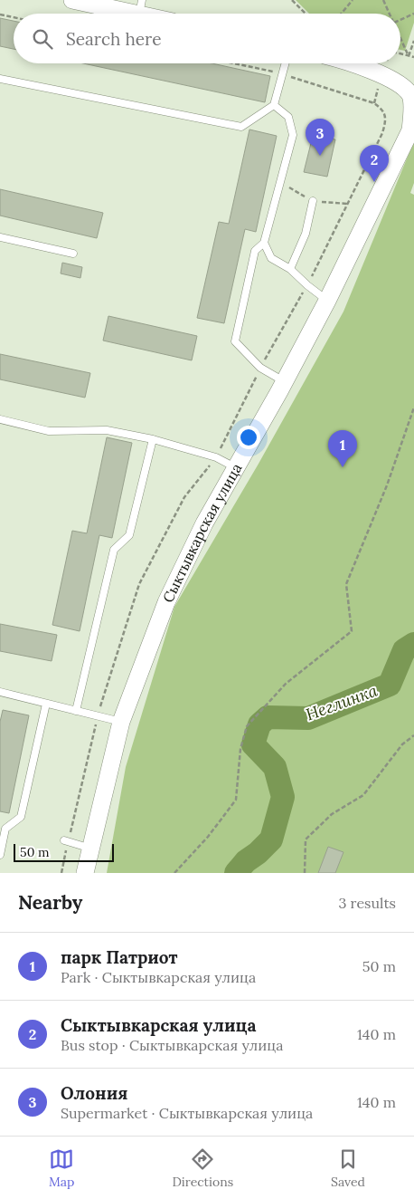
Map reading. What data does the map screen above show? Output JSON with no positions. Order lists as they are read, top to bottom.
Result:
{
  "streets": {
    "street": ["Сыктывкарская улица"]
  },
  "water": ["Неглинка"],
  "scale_bar": "50 m",
  "page": {
    "search": "Search here",
    "pins": ["3", "2", "1"],
    "scale": "50 m",
    "heading": ["Nearby", "3 results"],
    "list": [
      {
        "mark": "1",
        "name": "парк Патриот",
        "note": "Park · Сыктывкарская улица",
        "value": "50 m"
      },
      {
        "mark": "2",
        "name": "Сыктывкарская улица",
        "note": "Bus stop · Сыктывкарская улица",
        "value": "140 m"
      },
      {
        "mark": "3",
        "name": "Олония",
        "note": "Supermarket · Сыктывкарская улица",
        "value": "140 m"
      }
    ],
    "nav": ["Map", "Directions", "Saved"]
  }
}
